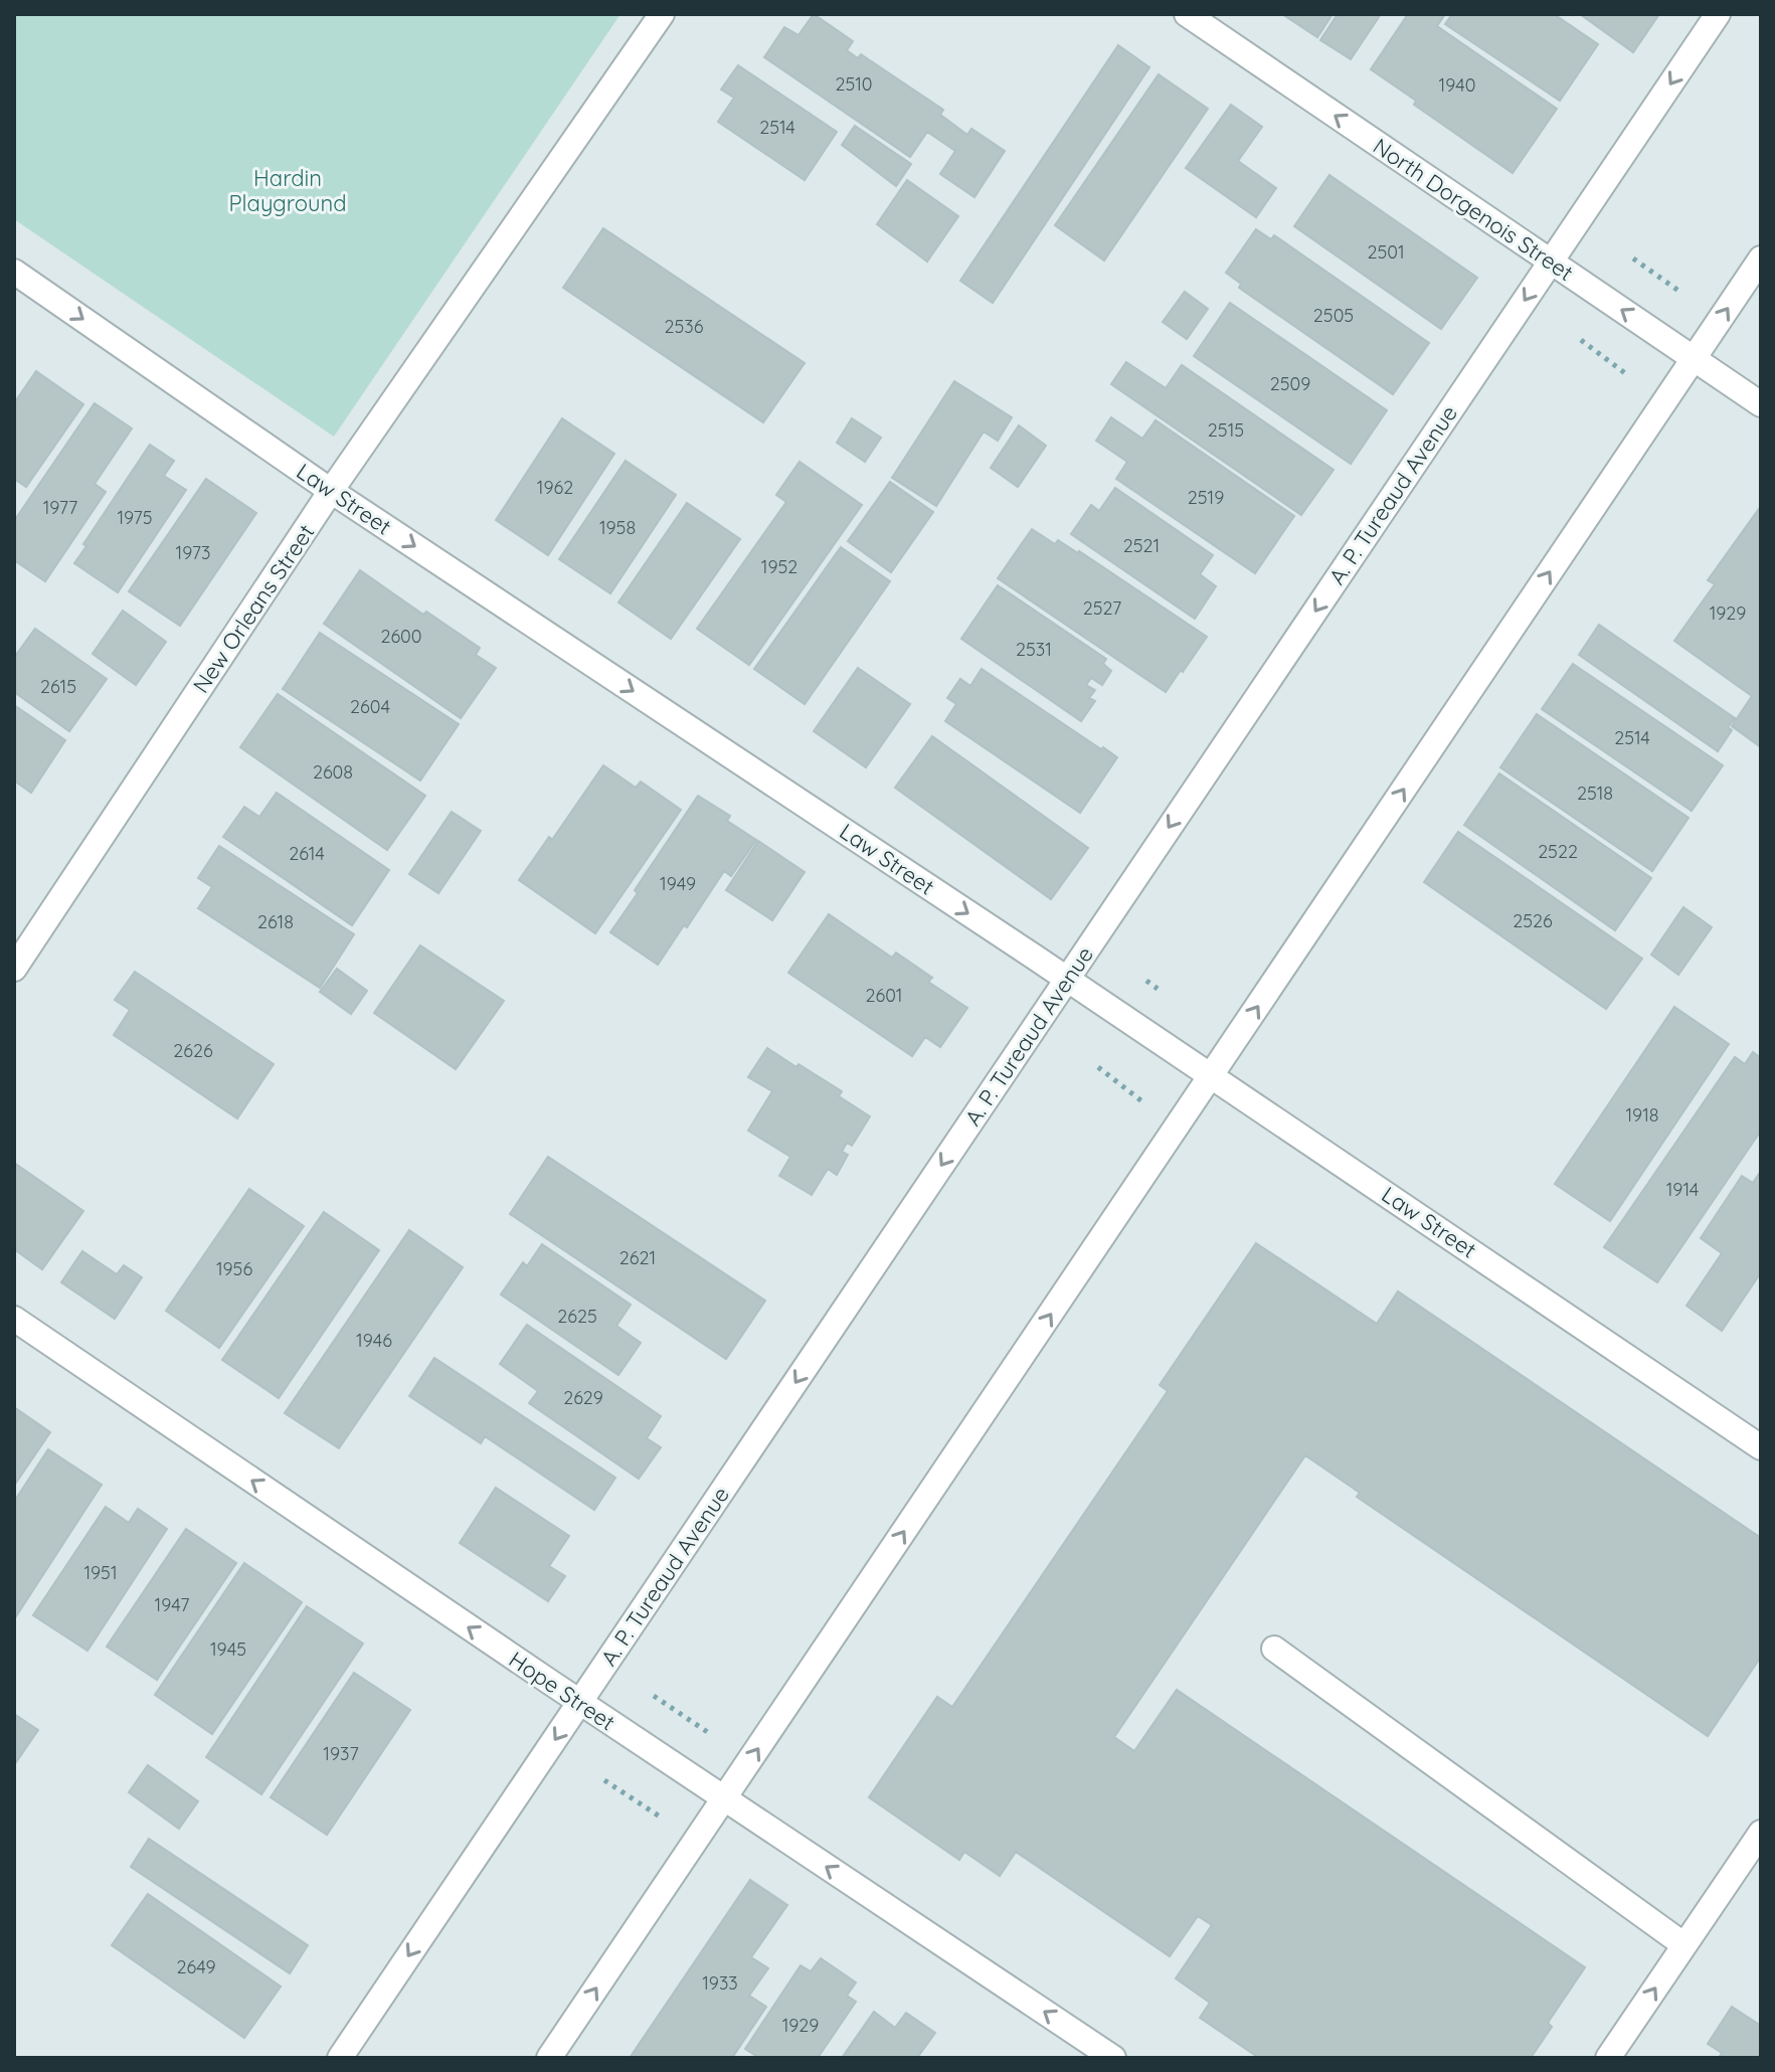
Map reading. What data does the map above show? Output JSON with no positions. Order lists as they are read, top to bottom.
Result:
{
  "streets": {
    "street": [
      "North Dorgenois Street",
      "A. P. Tureaud Avenue",
      "Law Street",
      "New Orleans Street",
      "Hope Street"
    ]
  },
  "crossings": [
    ["North Dorgenois Street", "A. P. Tureaud Avenue"],
    ["A. P. Tureaud Avenue", "Law Street"],
    ["A. P. Tureaud Avenue", "Hope Street"],
    ["Law Street", "New Orleans Street"]
  ],
  "one_way": ["North Dorgenois Street", "Law Street", "Hope Street"],
  "parks": ["Hardin Playground"],
  "house_numbers": [
    "2510",
    "1940",
    "2514",
    "2501",
    "2505",
    "2536",
    "2509",
    "2515",
    "1962",
    "2519",
    "1977",
    "1975",
    "1958",
    "2521",
    "1973",
    "1952",
    "2527",
    "1929",
    "2600",
    "2531",
    "2615",
    "2604",
    "2514",
    "2608",
    "2518",
    "2522",
    "2614",
    "1949",
    "2526",
    "2618",
    "2601",
    "2626",
    "1918",
    "1914",
    "2621",
    "1956",
    "2625",
    "1946",
    "2629",
    "1951",
    "1947",
    "1945",
    "1937",
    "2649",
    "1933",
    "1929"
  ]
}
